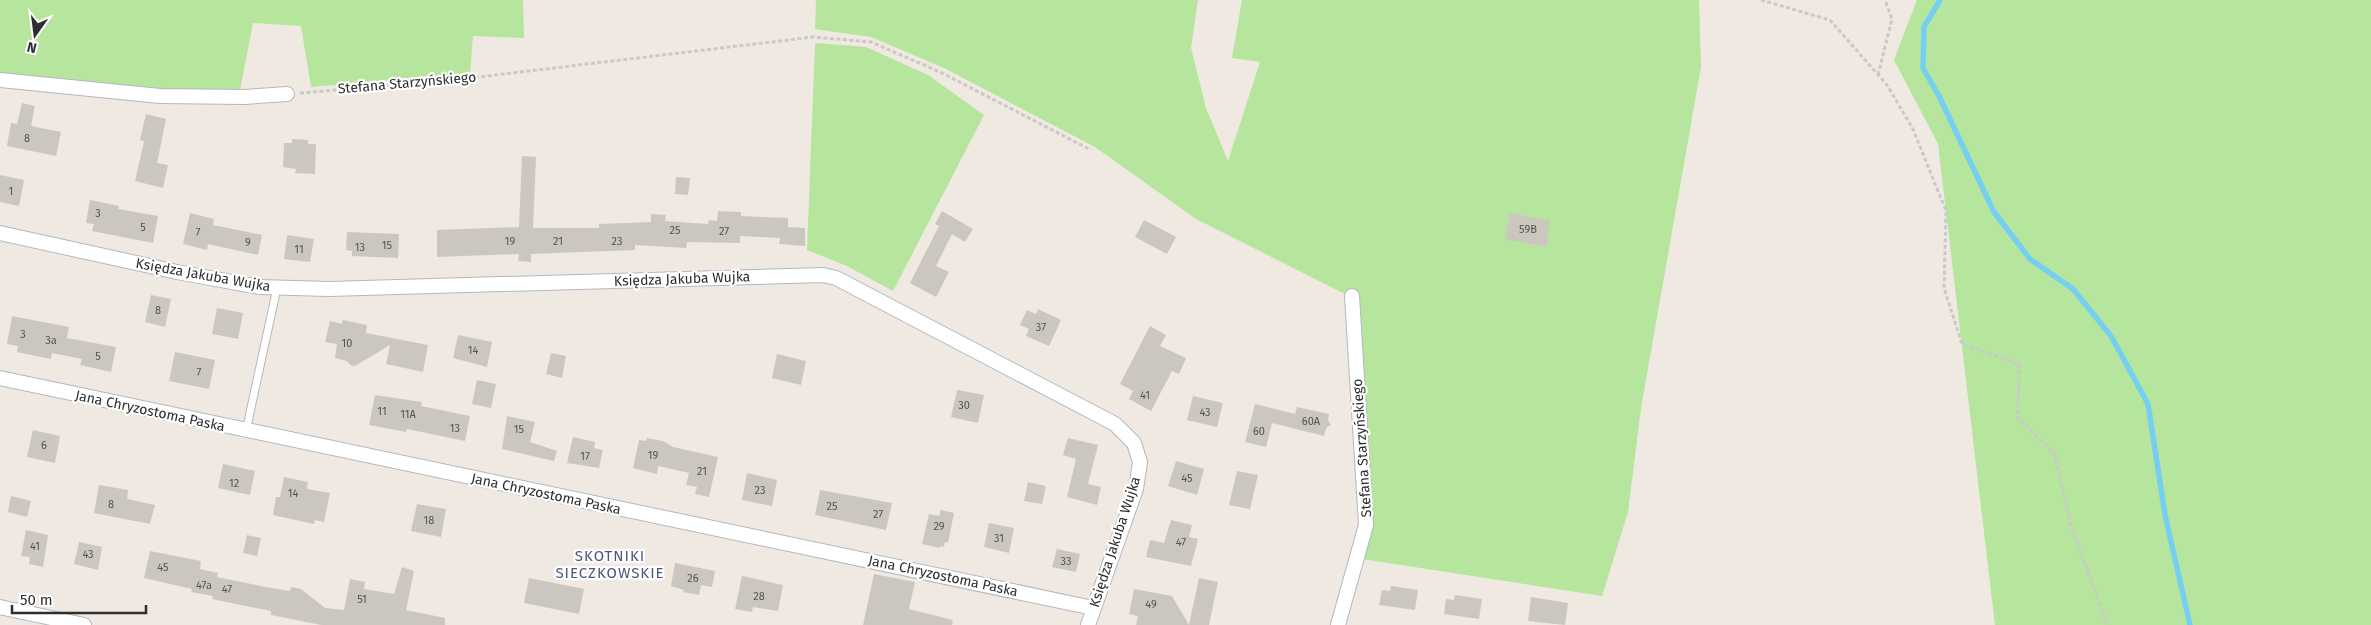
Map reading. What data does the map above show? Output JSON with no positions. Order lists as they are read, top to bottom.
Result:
{
  "streets": {
    "street": ["Stefana Starzyńskiego", "Księdza Jakuba Wujka", "Jana Chryzostoma Paska"]
  },
  "crossings": [
    ["Księdza Jakuba Wujka", "Jana Chryzostoma Paska"]
  ],
  "districts": ["SKOTNIKI SIECZKOWSKIE"],
  "house_numbers": [
    "8",
    "1",
    "3",
    "5",
    "59B",
    "25",
    "27",
    "7",
    "19",
    "21",
    "23",
    "9",
    "15",
    "13",
    "11",
    "8",
    "37",
    "3",
    "3a",
    "10",
    "14",
    "5",
    "7",
    "41",
    "30",
    "11",
    "43",
    "11A",
    "60A",
    "13",
    "15",
    "60",
    "6",
    "19",
    "17",
    "21",
    "45",
    "12",
    "23",
    "14",
    "8",
    "25",
    "27",
    "18",
    "29",
    "31",
    "47",
    "41",
    "43",
    "33",
    "45",
    "26",
    "47a",
    "47",
    "28",
    "51",
    "49"
  ],
  "scale_bar": "50 m",
  "north": "bottom"
}
